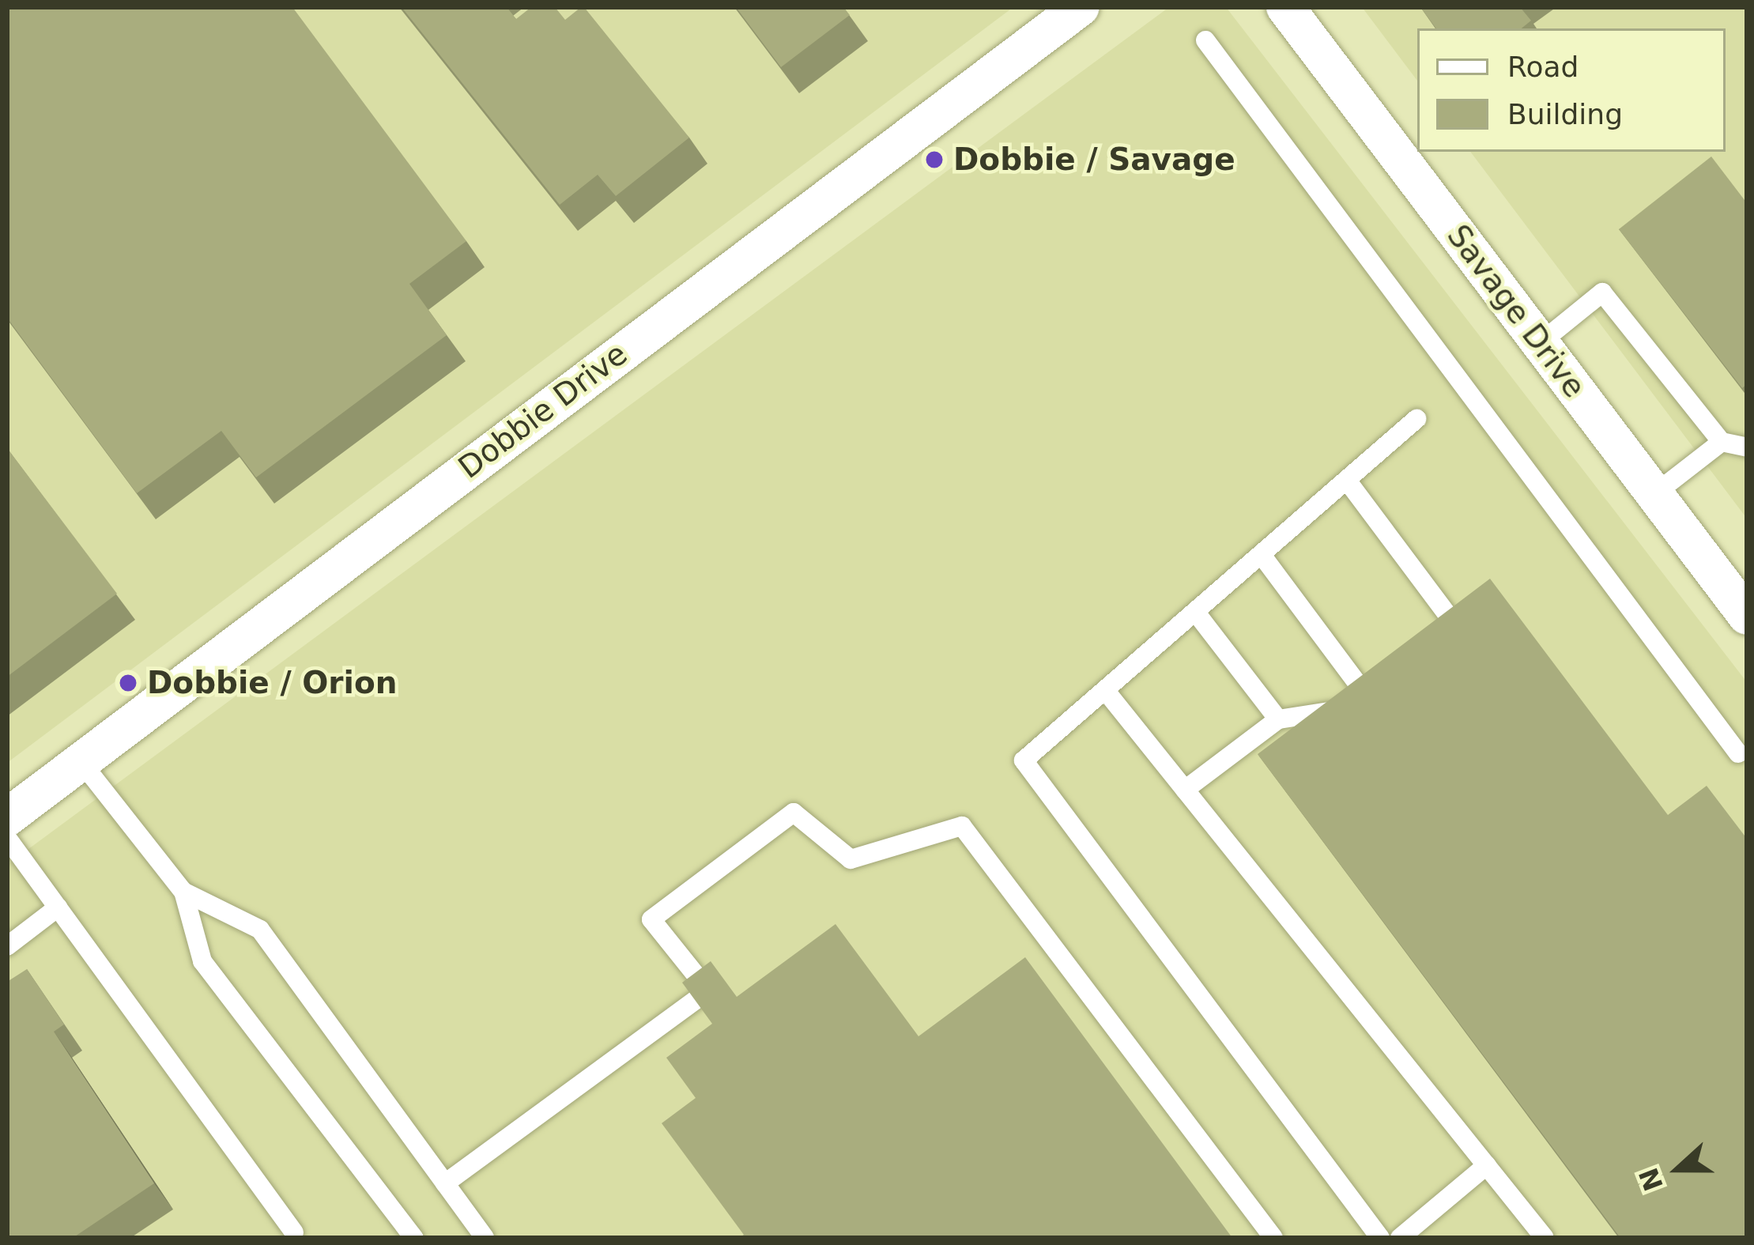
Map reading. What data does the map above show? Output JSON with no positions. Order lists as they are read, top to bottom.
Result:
{
  "streets": {
    "street": ["Savage Drive", "Dobbie Drive"]
  },
  "places": ["Dobbie / Savage", "Dobbie / Orion"],
  "legend": ["Road", "Building"],
  "north": "left"
}
